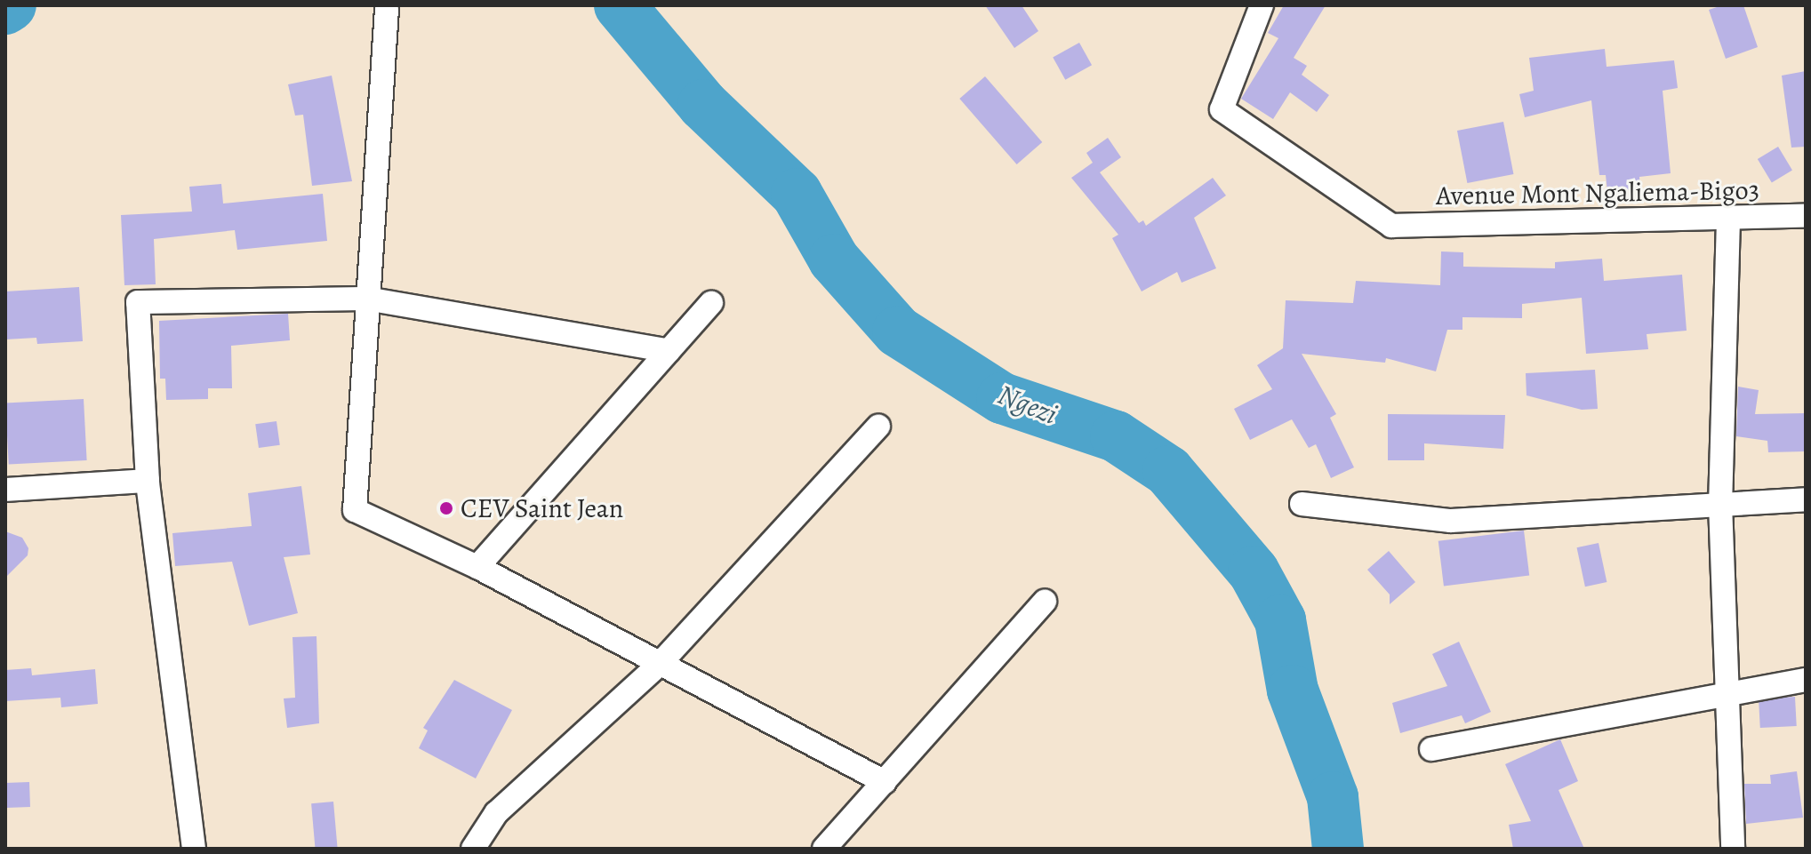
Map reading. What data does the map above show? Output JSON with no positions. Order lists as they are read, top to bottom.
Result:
{
  "streets": {
    "street": ["Avenue Mont Ngaliema-Bigo3"]
  },
  "water": ["Ngezi"],
  "places": ["CEV Saint Jean"]
}
